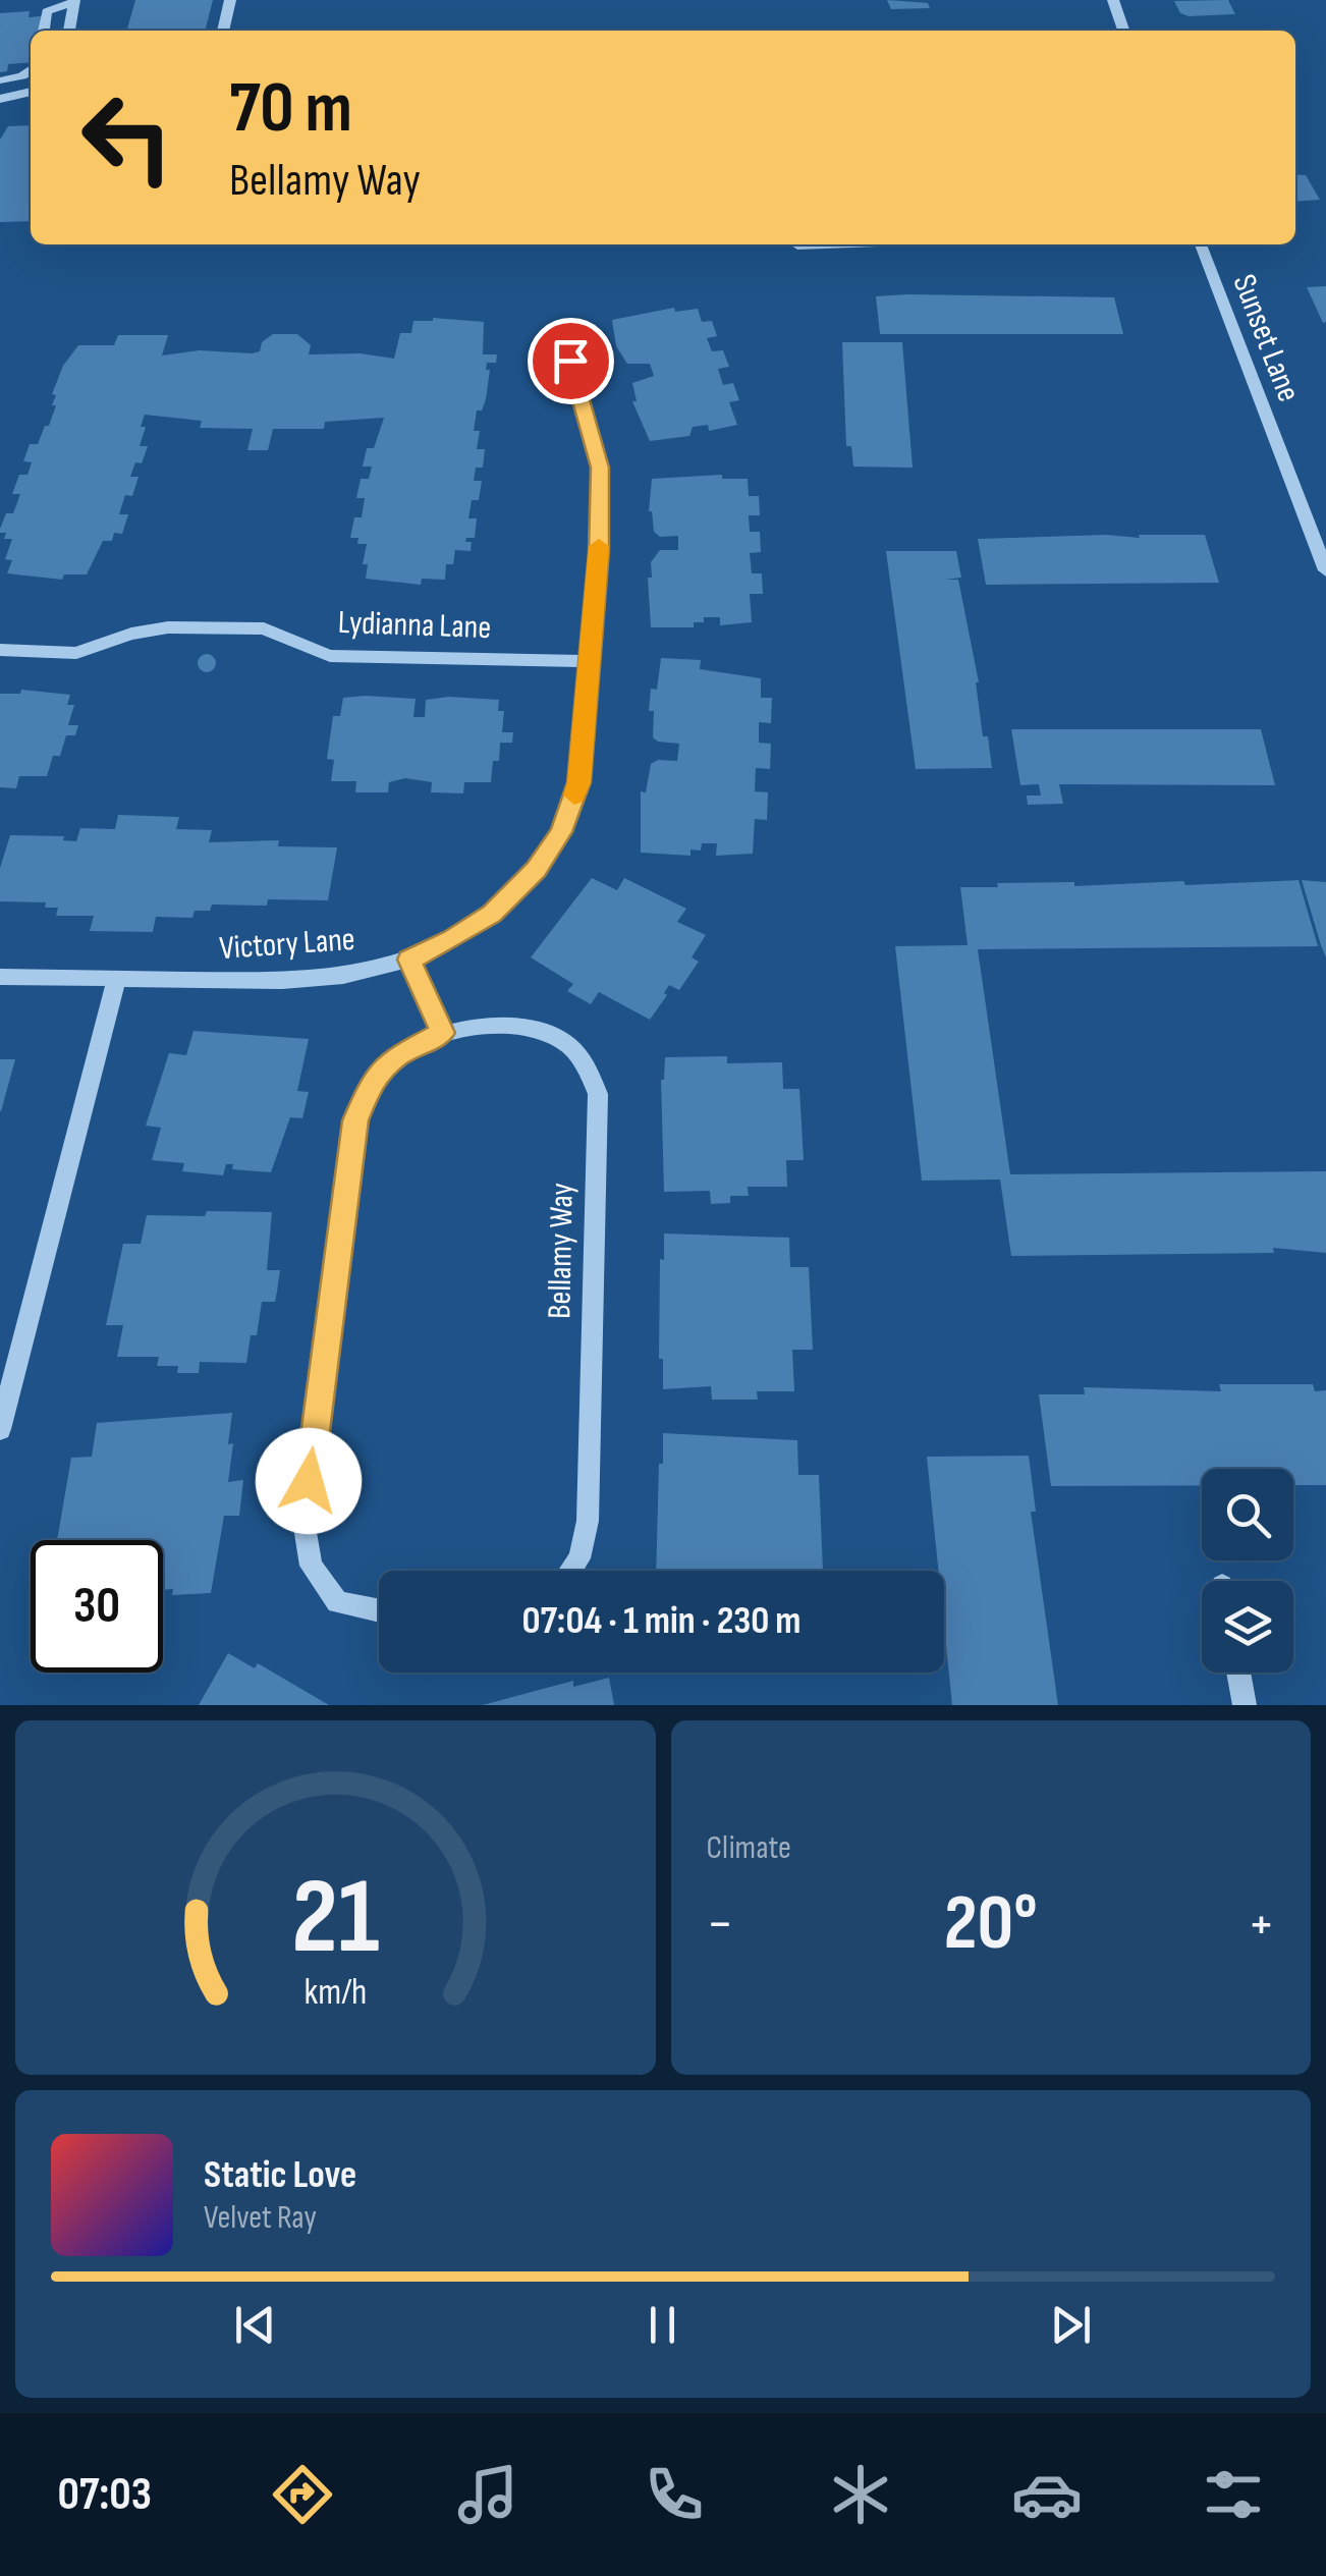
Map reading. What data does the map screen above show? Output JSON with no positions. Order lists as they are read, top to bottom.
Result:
{
  "streets": {
    "street": [
      "Sunset Lane",
      "Lydianna Lane",
      "Victory Lane",
      "Bellamy Way"
    ]
  },
  "crossings": [
    ["Lydianna Lane", "Victory Lane"]
  ],
  "page": {
    "turn": ["70 m", "Bellamy Way"],
    "limit": "30",
    "trip": "07:04 · 1 min · 230 m",
    "tile": "Climate",
    "heat": ["−", "20°", "+"],
    "song": ["Static Love", "Velvet Ray"],
    "tabs": "07:03",
    "gauge": ["21", "km/h"]
  }
}
